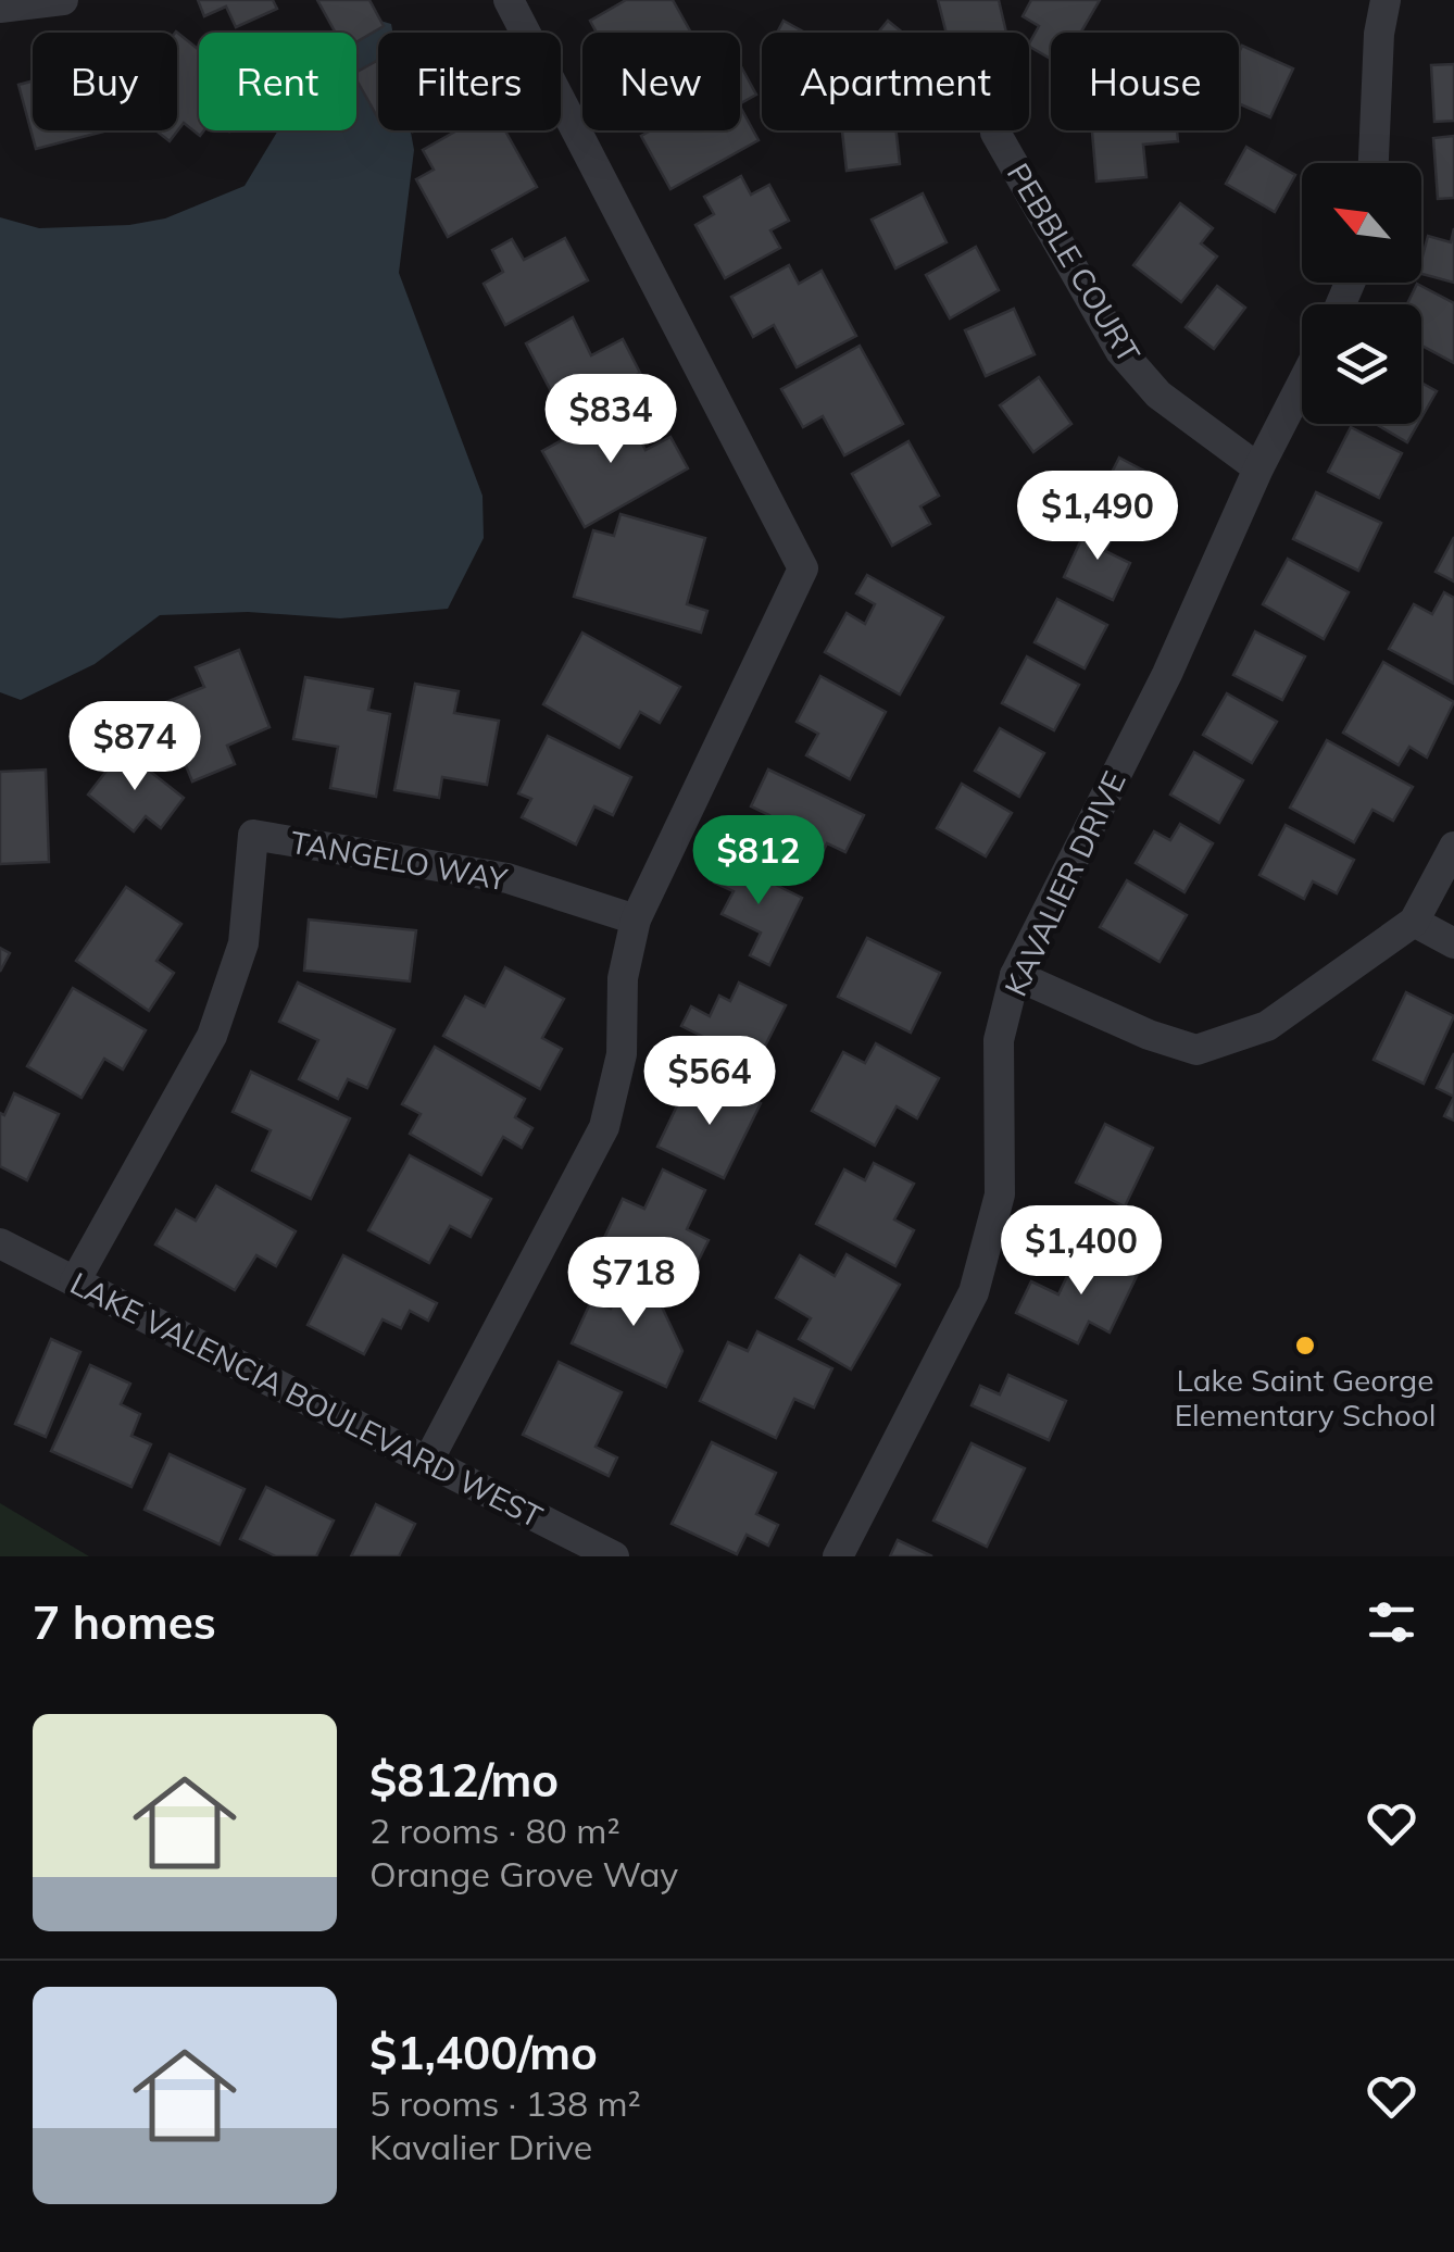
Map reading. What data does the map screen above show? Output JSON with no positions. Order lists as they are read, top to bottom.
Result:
{
  "streets": {
    "street": [
      "PEBBLE COURT",
      "TANGELO WAY",
      "KAVALIER DRIVE",
      "LAKE VALENCIA BOULEVARD WEST"
    ]
  },
  "crossings": [
    ["PEBBLE COURT", "KAVALIER DRIVE"],
    ["TANGELO WAY", "LAKE VALENCIA BOULEVARD WEST"]
  ],
  "places": ["Lake Saint George Elementary School"],
  "north": "top left",
  "page": {
    "chip": [
      "Buy",
      "Rent",
      "Filters",
      "New",
      "Apartment",
      "House"
    ],
    "price": [
      "$834",
      "$1,490",
      "$874",
      "$812",
      "$564",
      "$1,400",
      "$718"
    ],
    "heading": "7 homes",
    "list": [
      {
        "name": "$812/mo",
        "note": "2 rooms · 80 m² · Orange Grove Way"
      },
      {
        "name": "$1,400/mo",
        "note": "5 rooms · 138 m² · Kavalier Drive"
      }
    ]
  }
}
